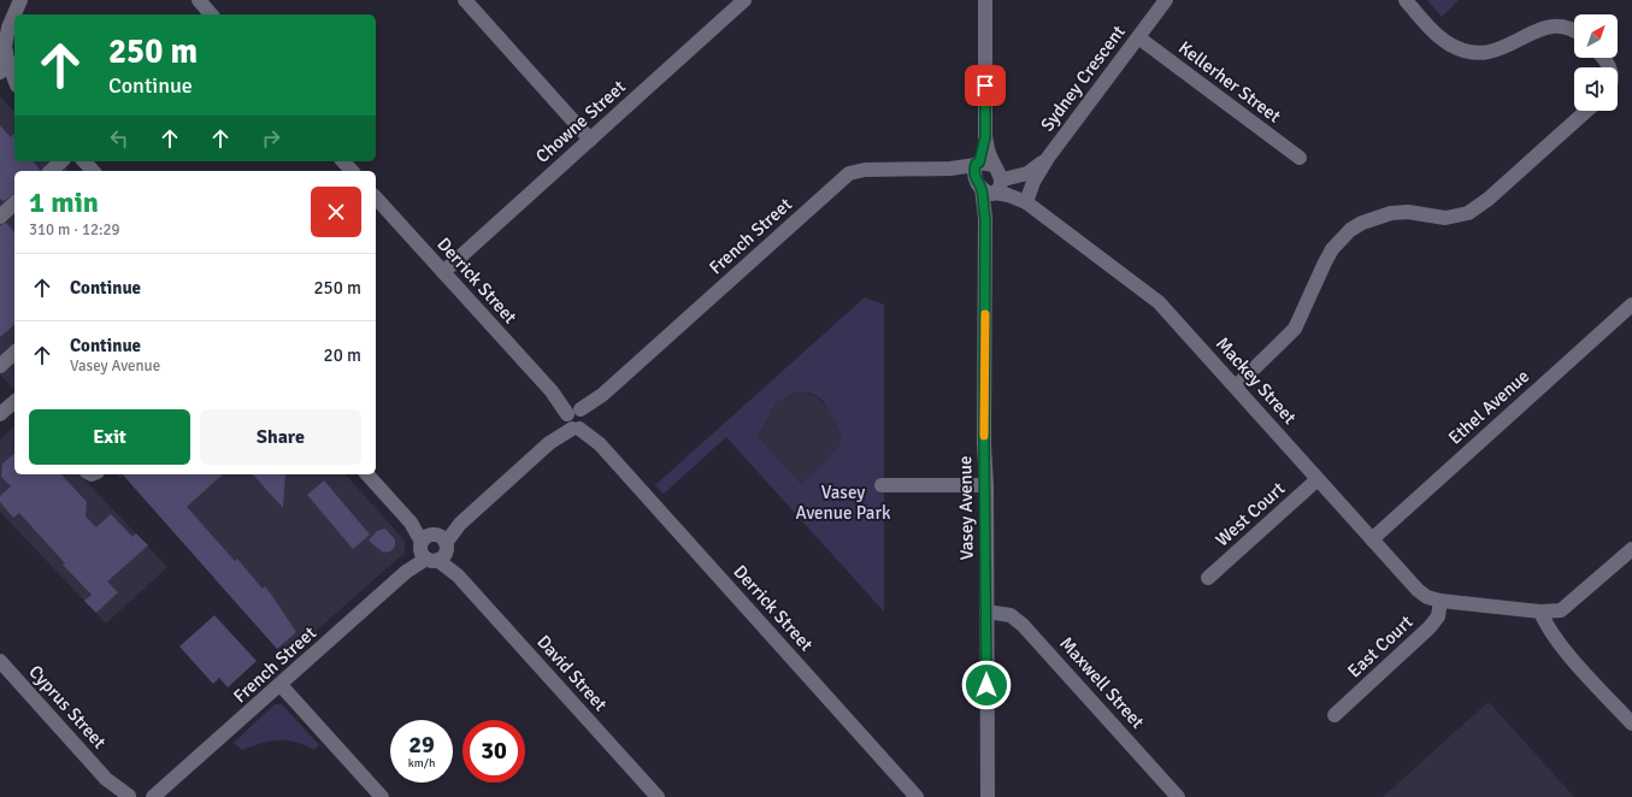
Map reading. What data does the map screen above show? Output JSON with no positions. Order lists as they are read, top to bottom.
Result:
{
  "streets": {
    "street": [
      "Sydney Crescent",
      "Kellerher Street",
      "Chowne Street",
      "French Street",
      "Derrick Street",
      "Mackey Street",
      "Ethel Avenue",
      "Vasey Avenue",
      "West Court",
      "East Court",
      "David Street",
      "Maxwell Street",
      "Cyprus Street"
    ]
  },
  "crossings": [
    ["Sydney Crescent", "Kellerher Street"],
    ["Sydney Crescent", "Mackey Street"],
    ["Chowne Street", "Derrick Street"],
    ["French Street", "Derrick Street"],
    ["French Street", "Mackey Street"],
    ["French Street", "Vasey Avenue"],
    ["French Street", "David Street"],
    ["French Street", "Cyprus Street"],
    ["Mackey Street", "Ethel Avenue"],
    ["Mackey Street", "Vasey Avenue"],
    ["Mackey Street", "West Court"],
    ["Mackey Street", "East Court"],
    ["Vasey Avenue", "Maxwell Street"]
  ],
  "parks": ["Vasey Avenue Park"],
  "north": "top right",
  "page": {
    "turn": ["250 m", "Continue"],
    "heading": ["1 min", "310 m · 12:29"],
    "list": [
      {
        "name": "Continue",
        "value": "250 m"
      },
      {
        "name": "Continue",
        "note": "Vasey Avenue",
        "value": "20 m"
      }
    ],
    "buttons": ["Exit", "Share"],
    "speed": "29 km/h",
    "limit": "30"
  }
}
